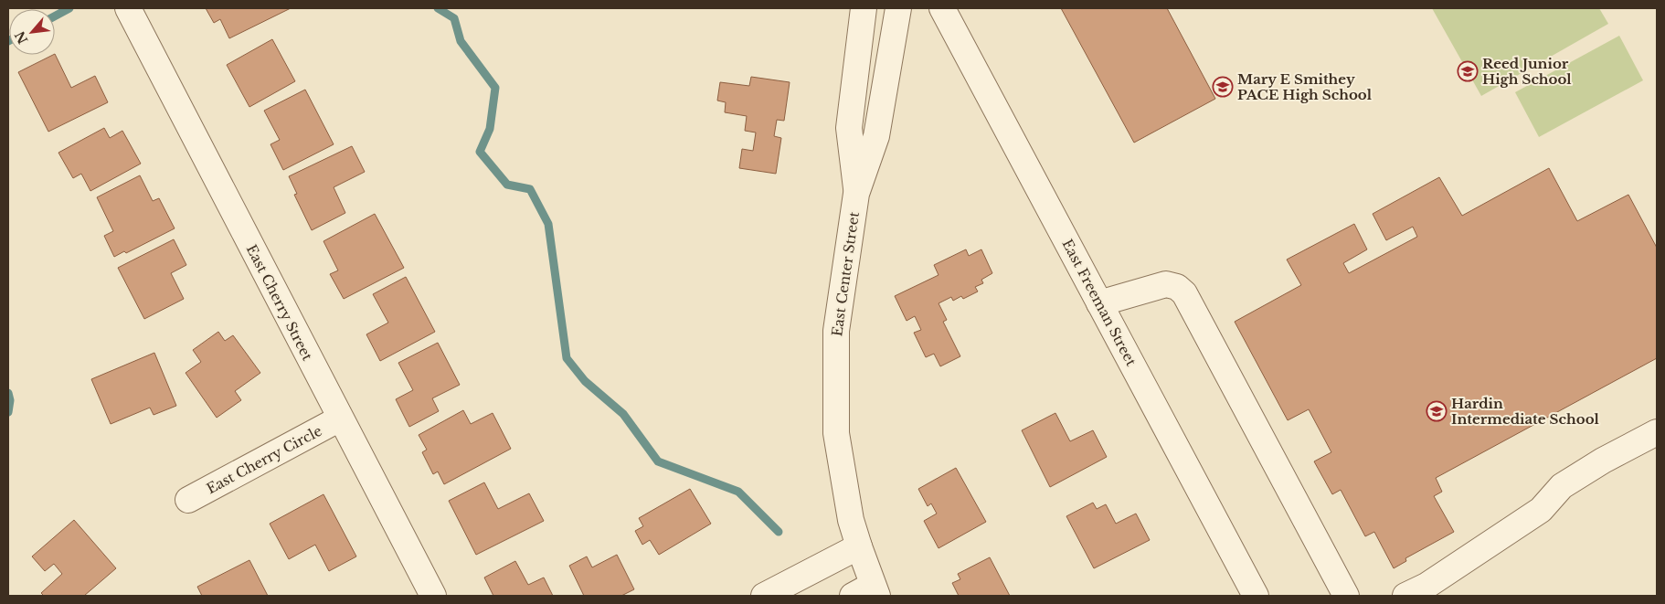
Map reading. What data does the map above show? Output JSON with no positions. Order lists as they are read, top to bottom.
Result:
{
  "streets": {
    "street": [
      "East Center Street",
      "East Cherry Street",
      "East Freeman Street",
      "East Cherry Circle"
    ]
  },
  "crossings": [
    ["East Cherry Street", "East Cherry Circle"]
  ],
  "places": {
    "school or university": ["Reed Junior High School", "Mary E Smithey PACE High School", "Hardin Intermediate School"]
  },
  "north": "bottom left"
}
